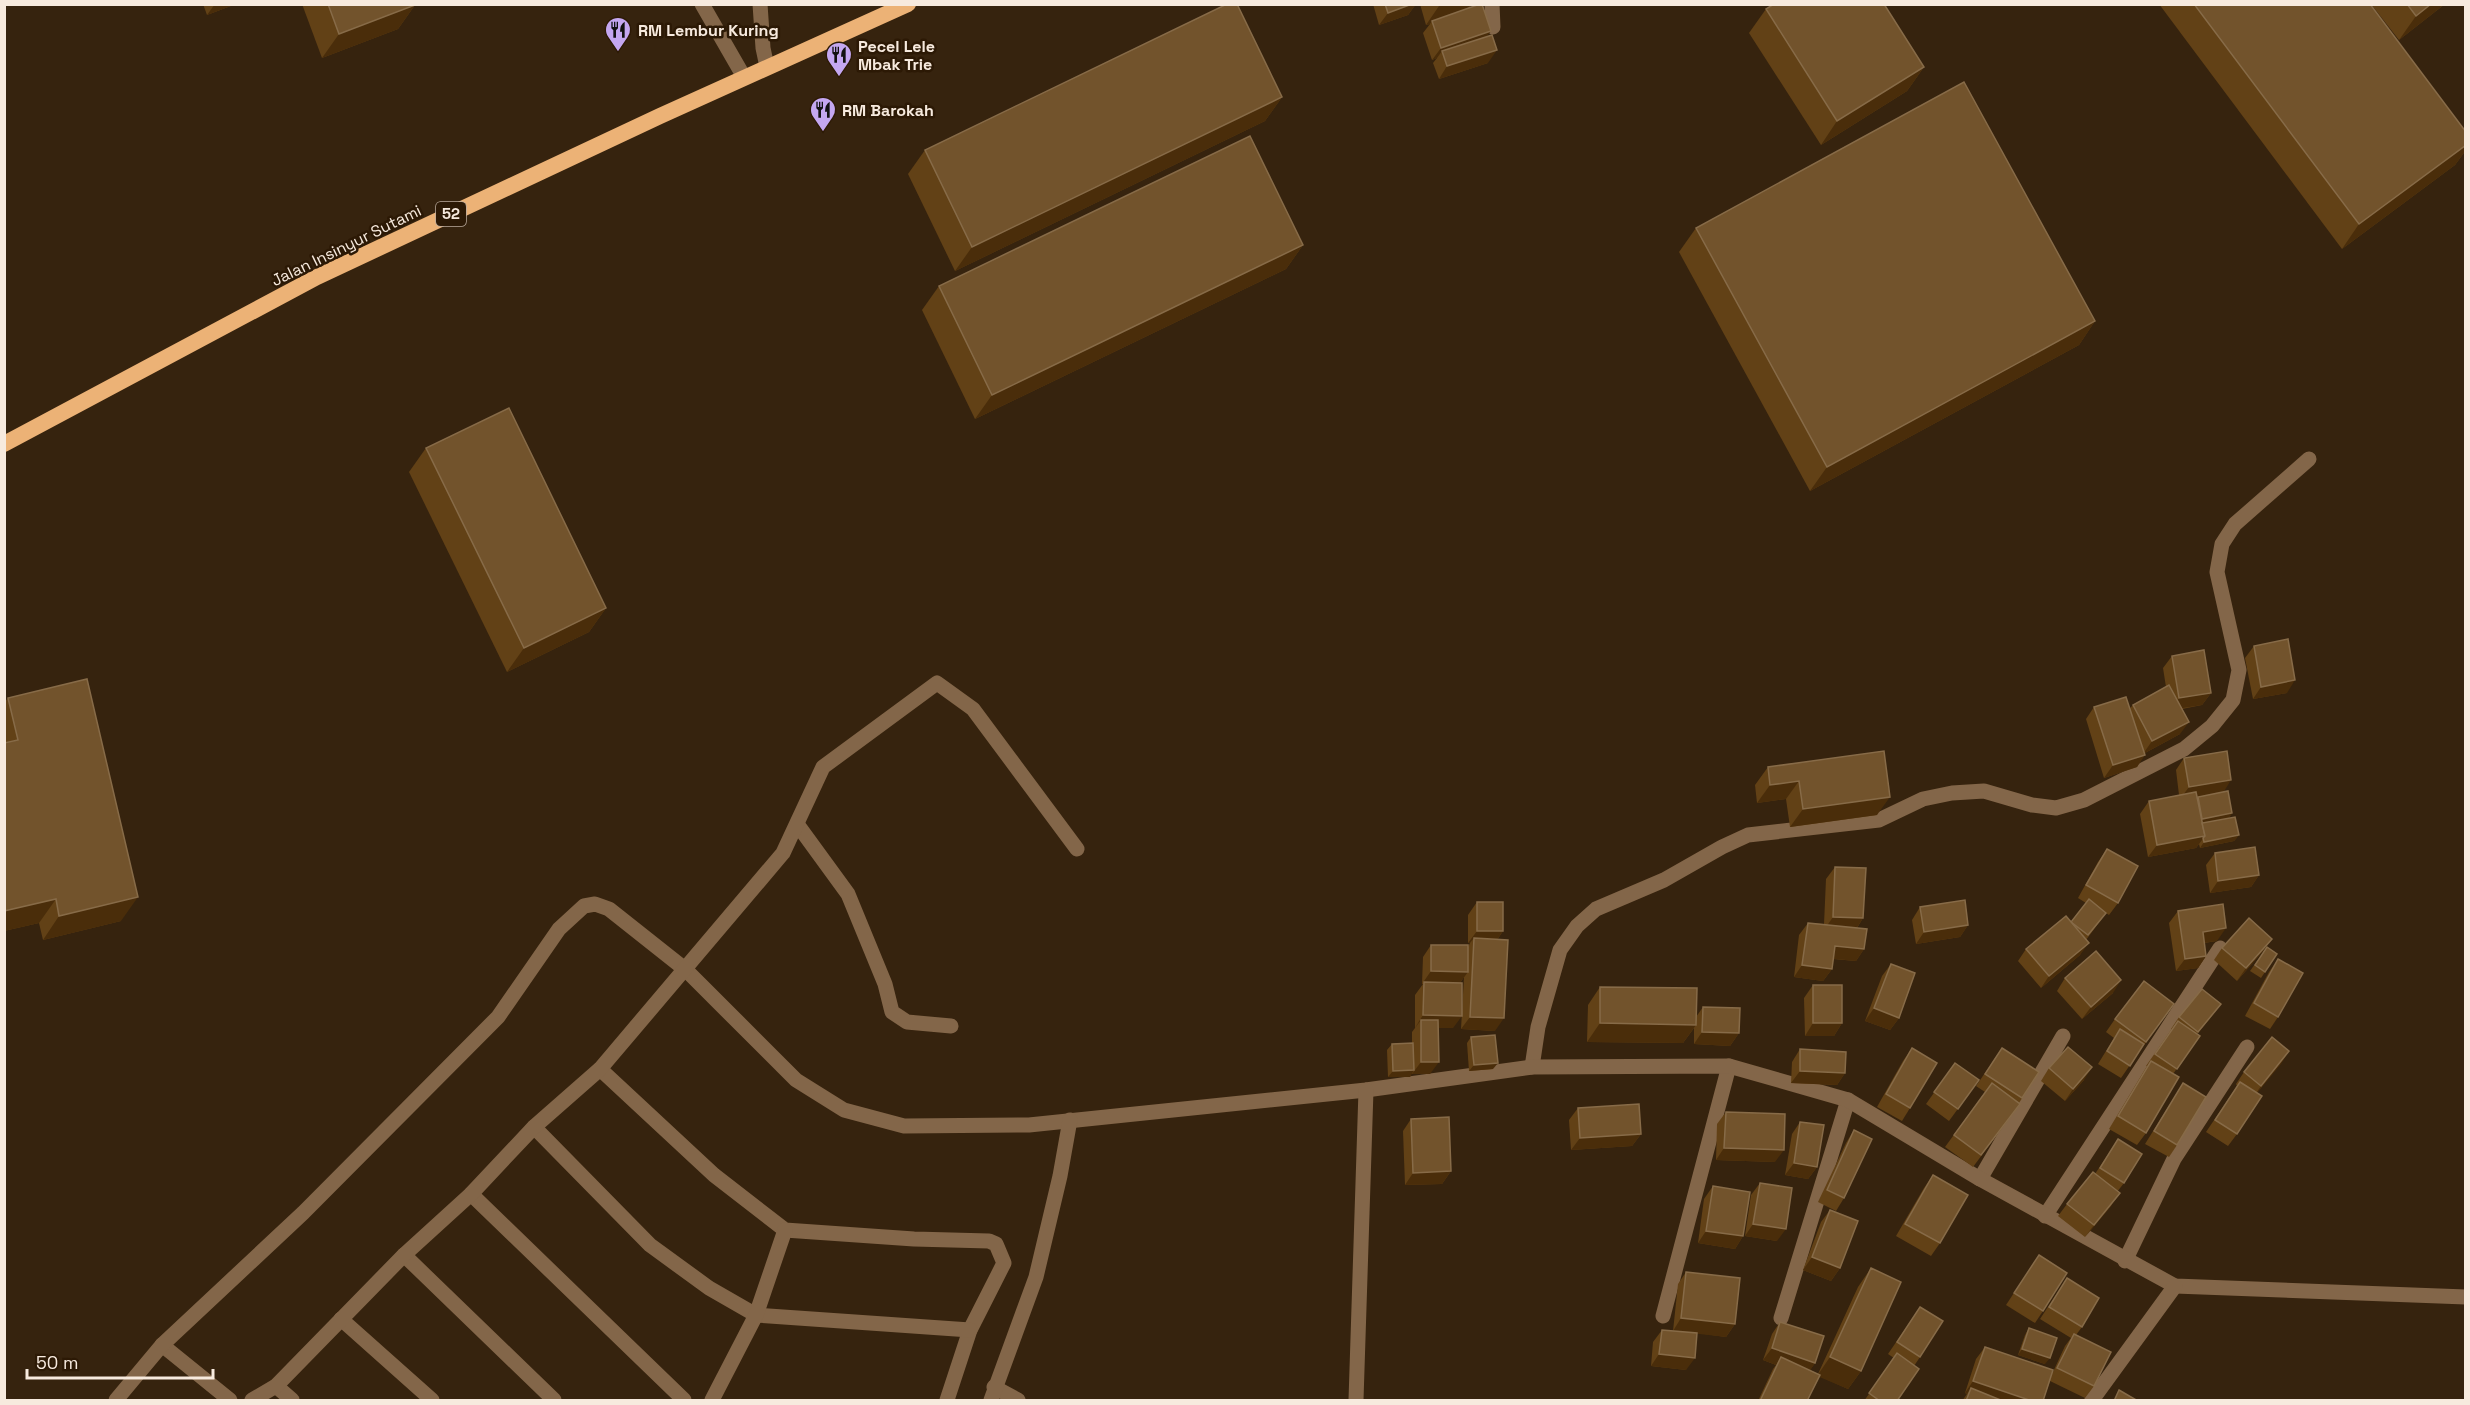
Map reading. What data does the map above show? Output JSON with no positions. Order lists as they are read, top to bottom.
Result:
{
  "streets": {
    "highway": ["52", "Jalan Insinyur Sutami"]
  },
  "places": {
    "restaurant": ["RM Lembur Kuring", "Pecel Lele Mbak Trie", "RM Barokah"]
  },
  "scale_bar": "50 m"
}
